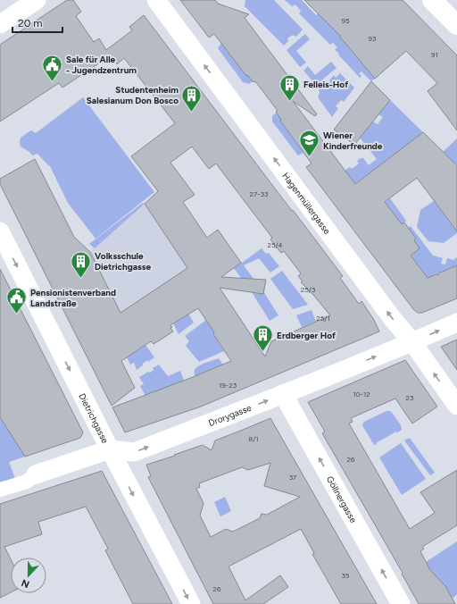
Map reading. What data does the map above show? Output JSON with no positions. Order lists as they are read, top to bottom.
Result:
{
  "streets": {
    "street": [
      "Hagenmüllergasse",
      "Drorygasse",
      "Dietrichgasse",
      "Göllnergasse"
    ]
  },
  "crossings": [
    ["Hagenmüllergasse", "Drorygasse"],
    ["Drorygasse", "Dietrichgasse"],
    ["Drorygasse", "Göllnergasse"]
  ],
  "one_way": [
    "Hagenmüllergasse",
    "Drorygasse",
    "Dietrichgasse",
    "Göllnergasse"
  ],
  "places": {
    "public building": ["Sale für Alle - Jugendzentrum", "Pensionistenverband Landstraße"],
    "building": [
      "Felleis-Hof",
      "Studentenheim Salesianum Don Bosco",
      "Volksschule Dietrichgasse",
      "Erdberger Hof"
    ],
    "school or university": ["Wiener Kinderfreunde"]
  },
  "house_numbers": [
    "95",
    "93",
    "91",
    "27-33",
    "25/4",
    "25/3",
    "25/1",
    "19-23",
    "10-12",
    "23",
    "8/1",
    "26",
    "37",
    "35",
    "26"
  ],
  "scale_bar": "20 m",
  "north": "bottom"
}
